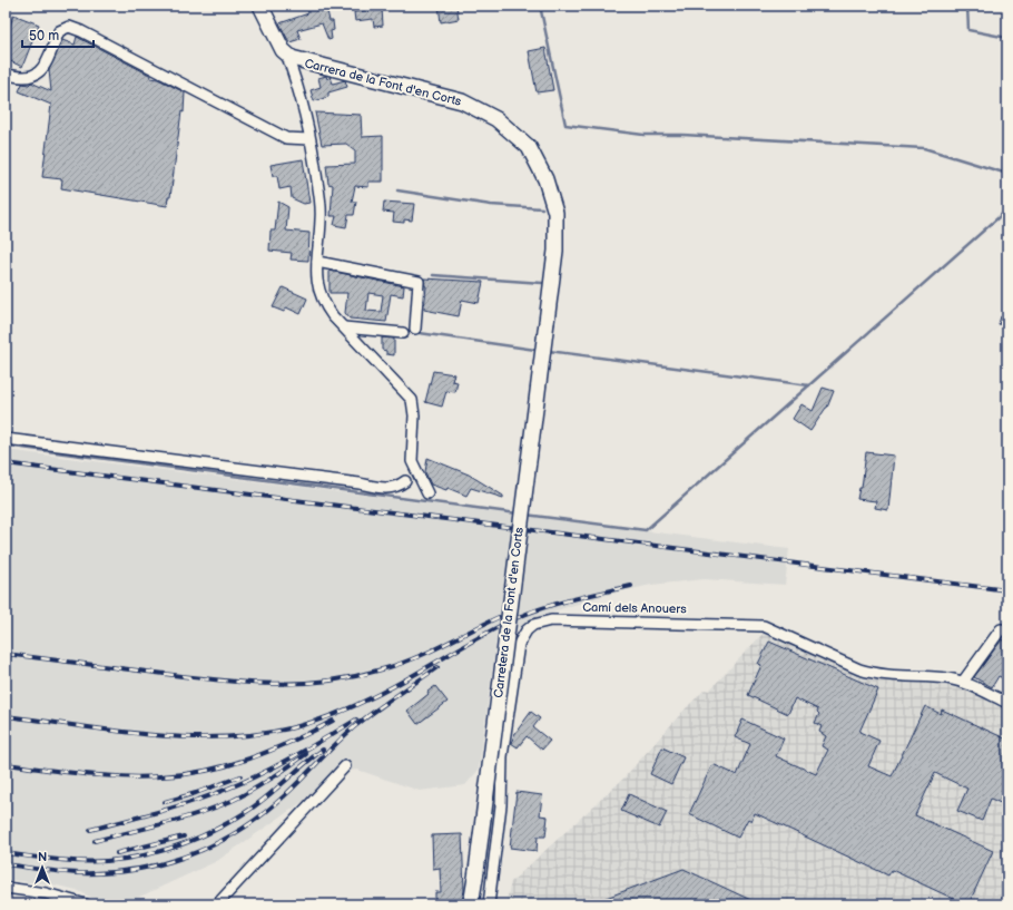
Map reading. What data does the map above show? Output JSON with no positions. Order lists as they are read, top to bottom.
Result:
{
  "streets": {
    "street": ["Carrera de la Font d'en Corts", "Camí dels Anouers", "Carretera de la Font d'en Corts"]
  },
  "crossings": [
    ["Carrera de la Font d'en Corts", "Carretera de la Font d'en Corts"]
  ],
  "scale_bar": "50 m",
  "north": "top"
}
